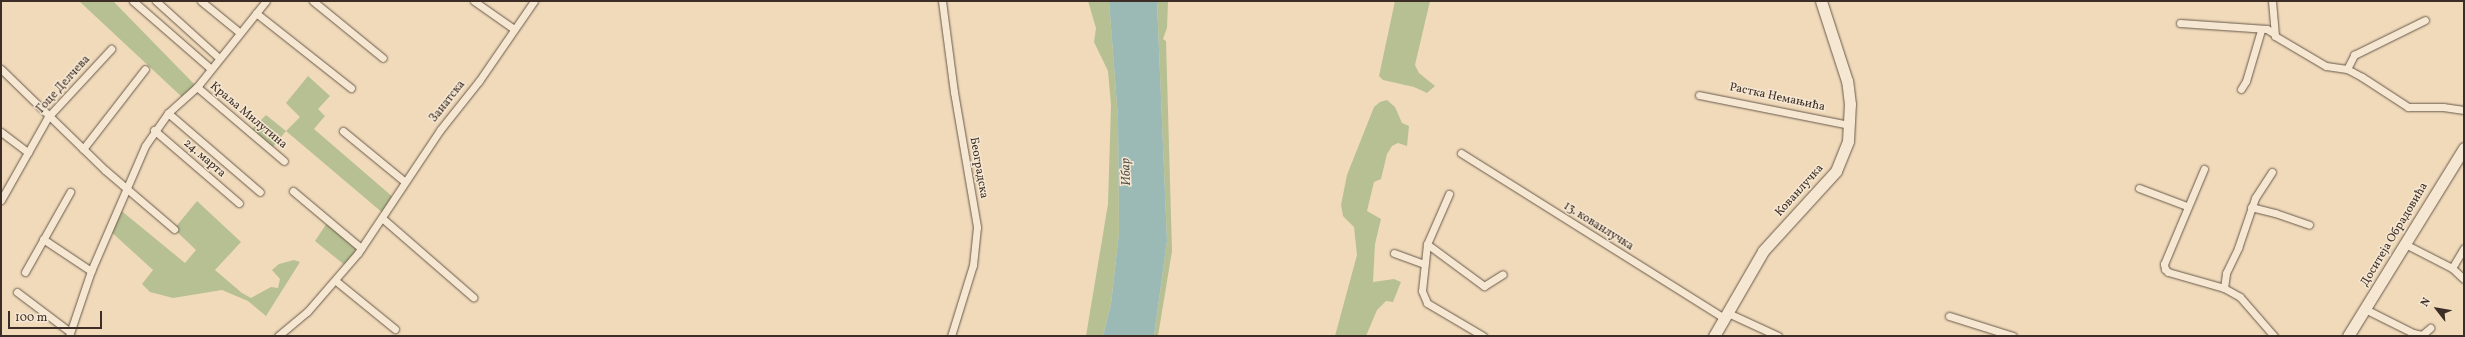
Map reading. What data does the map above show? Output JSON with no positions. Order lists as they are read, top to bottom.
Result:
{
  "streets": {
    "street": [
      "Гоце Делчева",
      "Растка Немањића",
      "Занатска",
      "Краља Милутина",
      "24. марта",
      "Београдска",
      "Кованлучка",
      "13. кованлучка",
      "Доситеја Обрадовића"
    ]
  },
  "crossings": [
    ["Растка Немањића", "Кованлучка"],
    ["Кованлучка", "13. кованлучка"]
  ],
  "water": ["Ибар"],
  "scale_bar": "100 m",
  "north": "top left"
}
